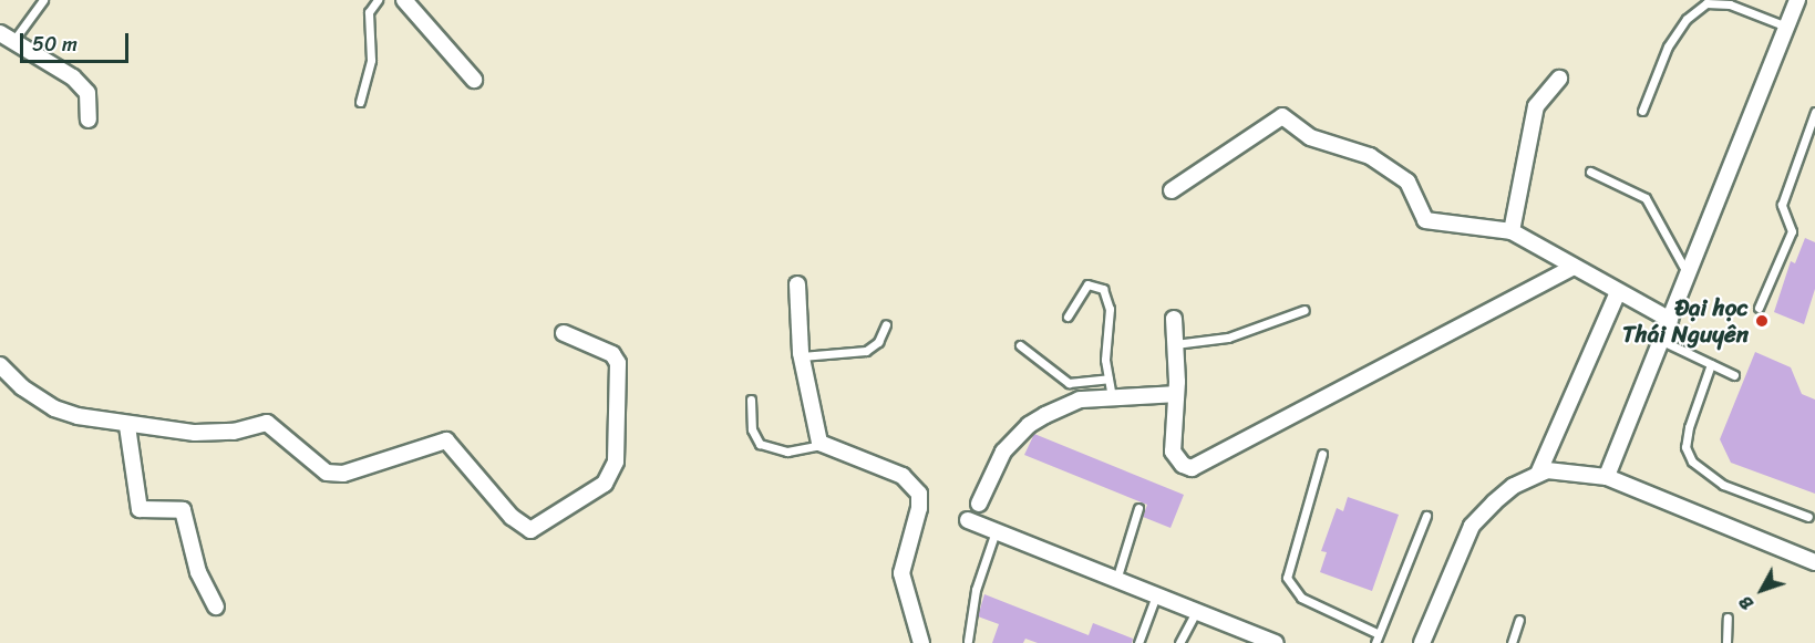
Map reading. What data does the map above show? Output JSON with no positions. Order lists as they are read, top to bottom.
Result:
{
  "places": ["Đại học Thái Nguyên"],
  "scale_bar": "50 m",
  "north": "bottom left"
}
